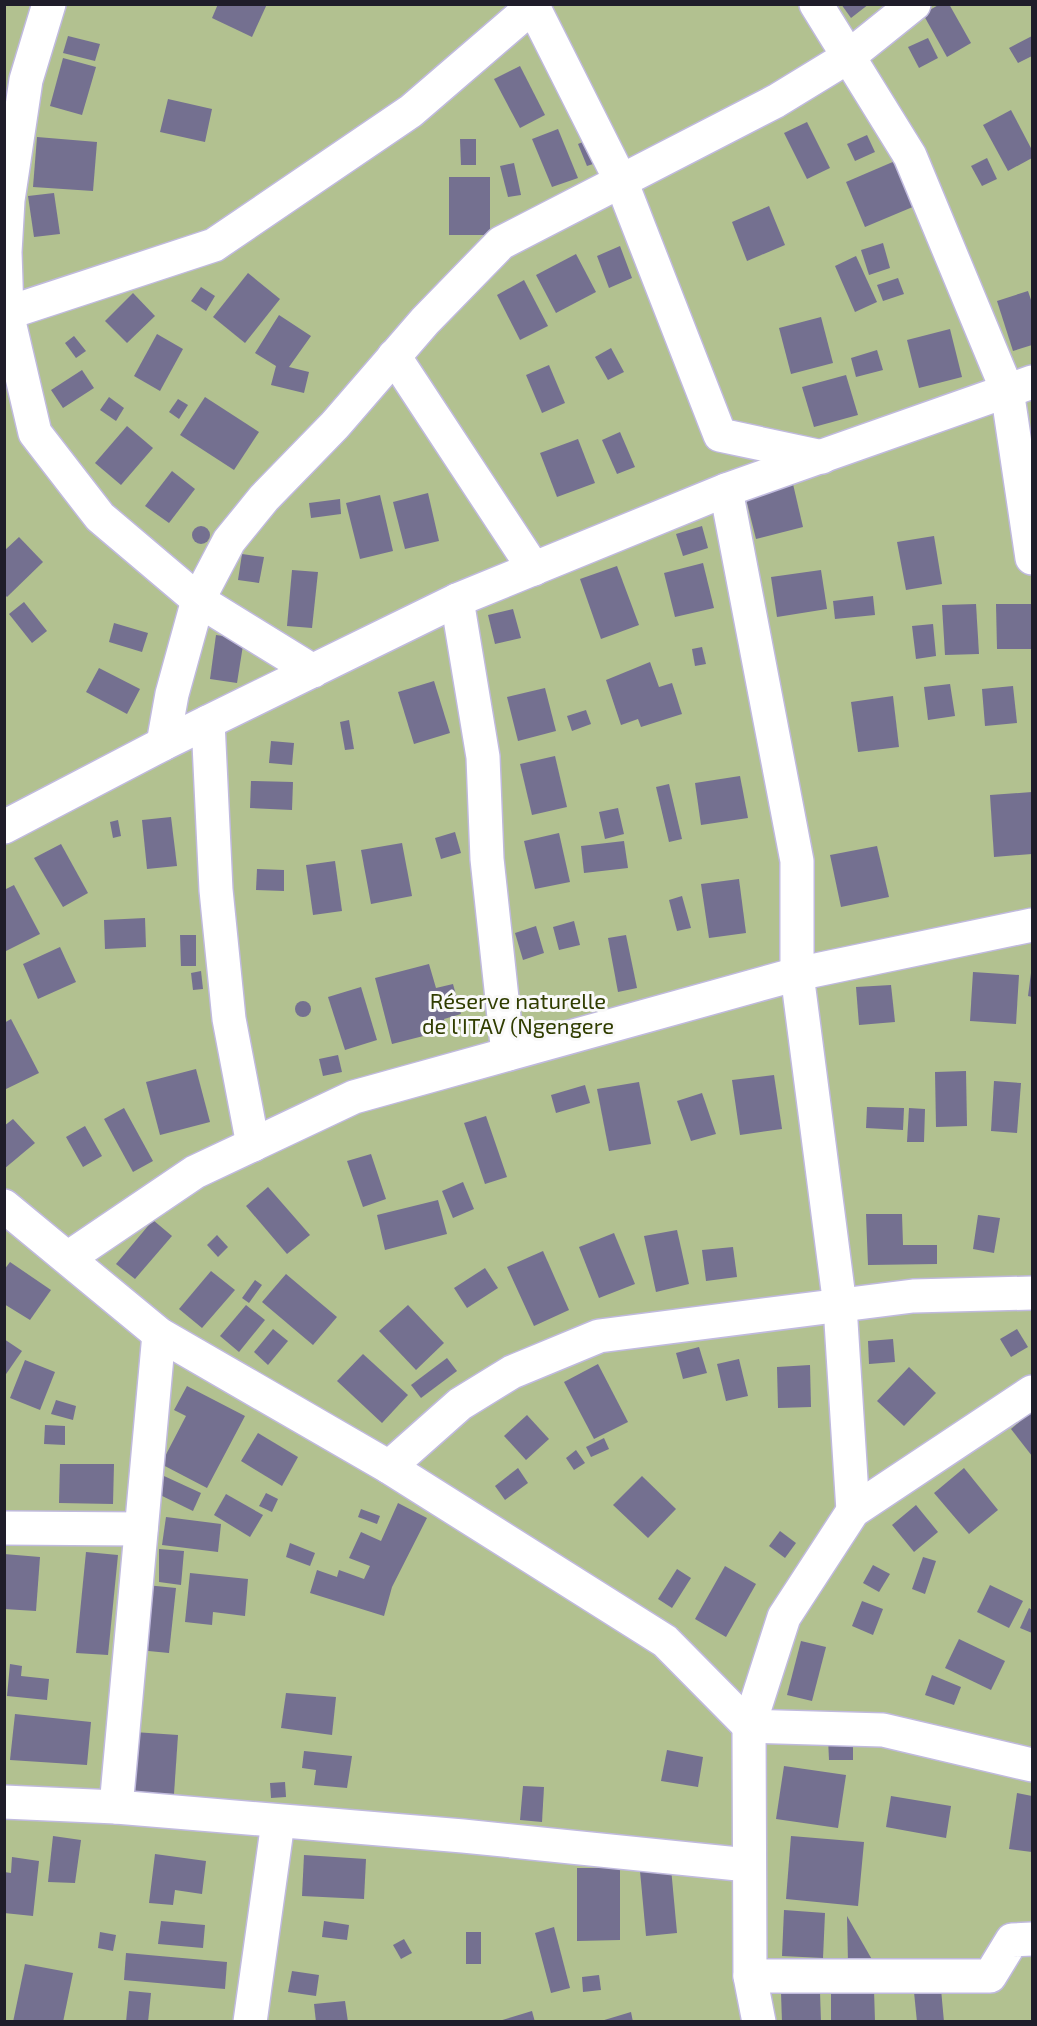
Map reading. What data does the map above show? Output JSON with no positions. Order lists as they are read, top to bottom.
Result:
{
  "parks": ["Réserve naturelle de l'ITAV (Ngengere"]
}
